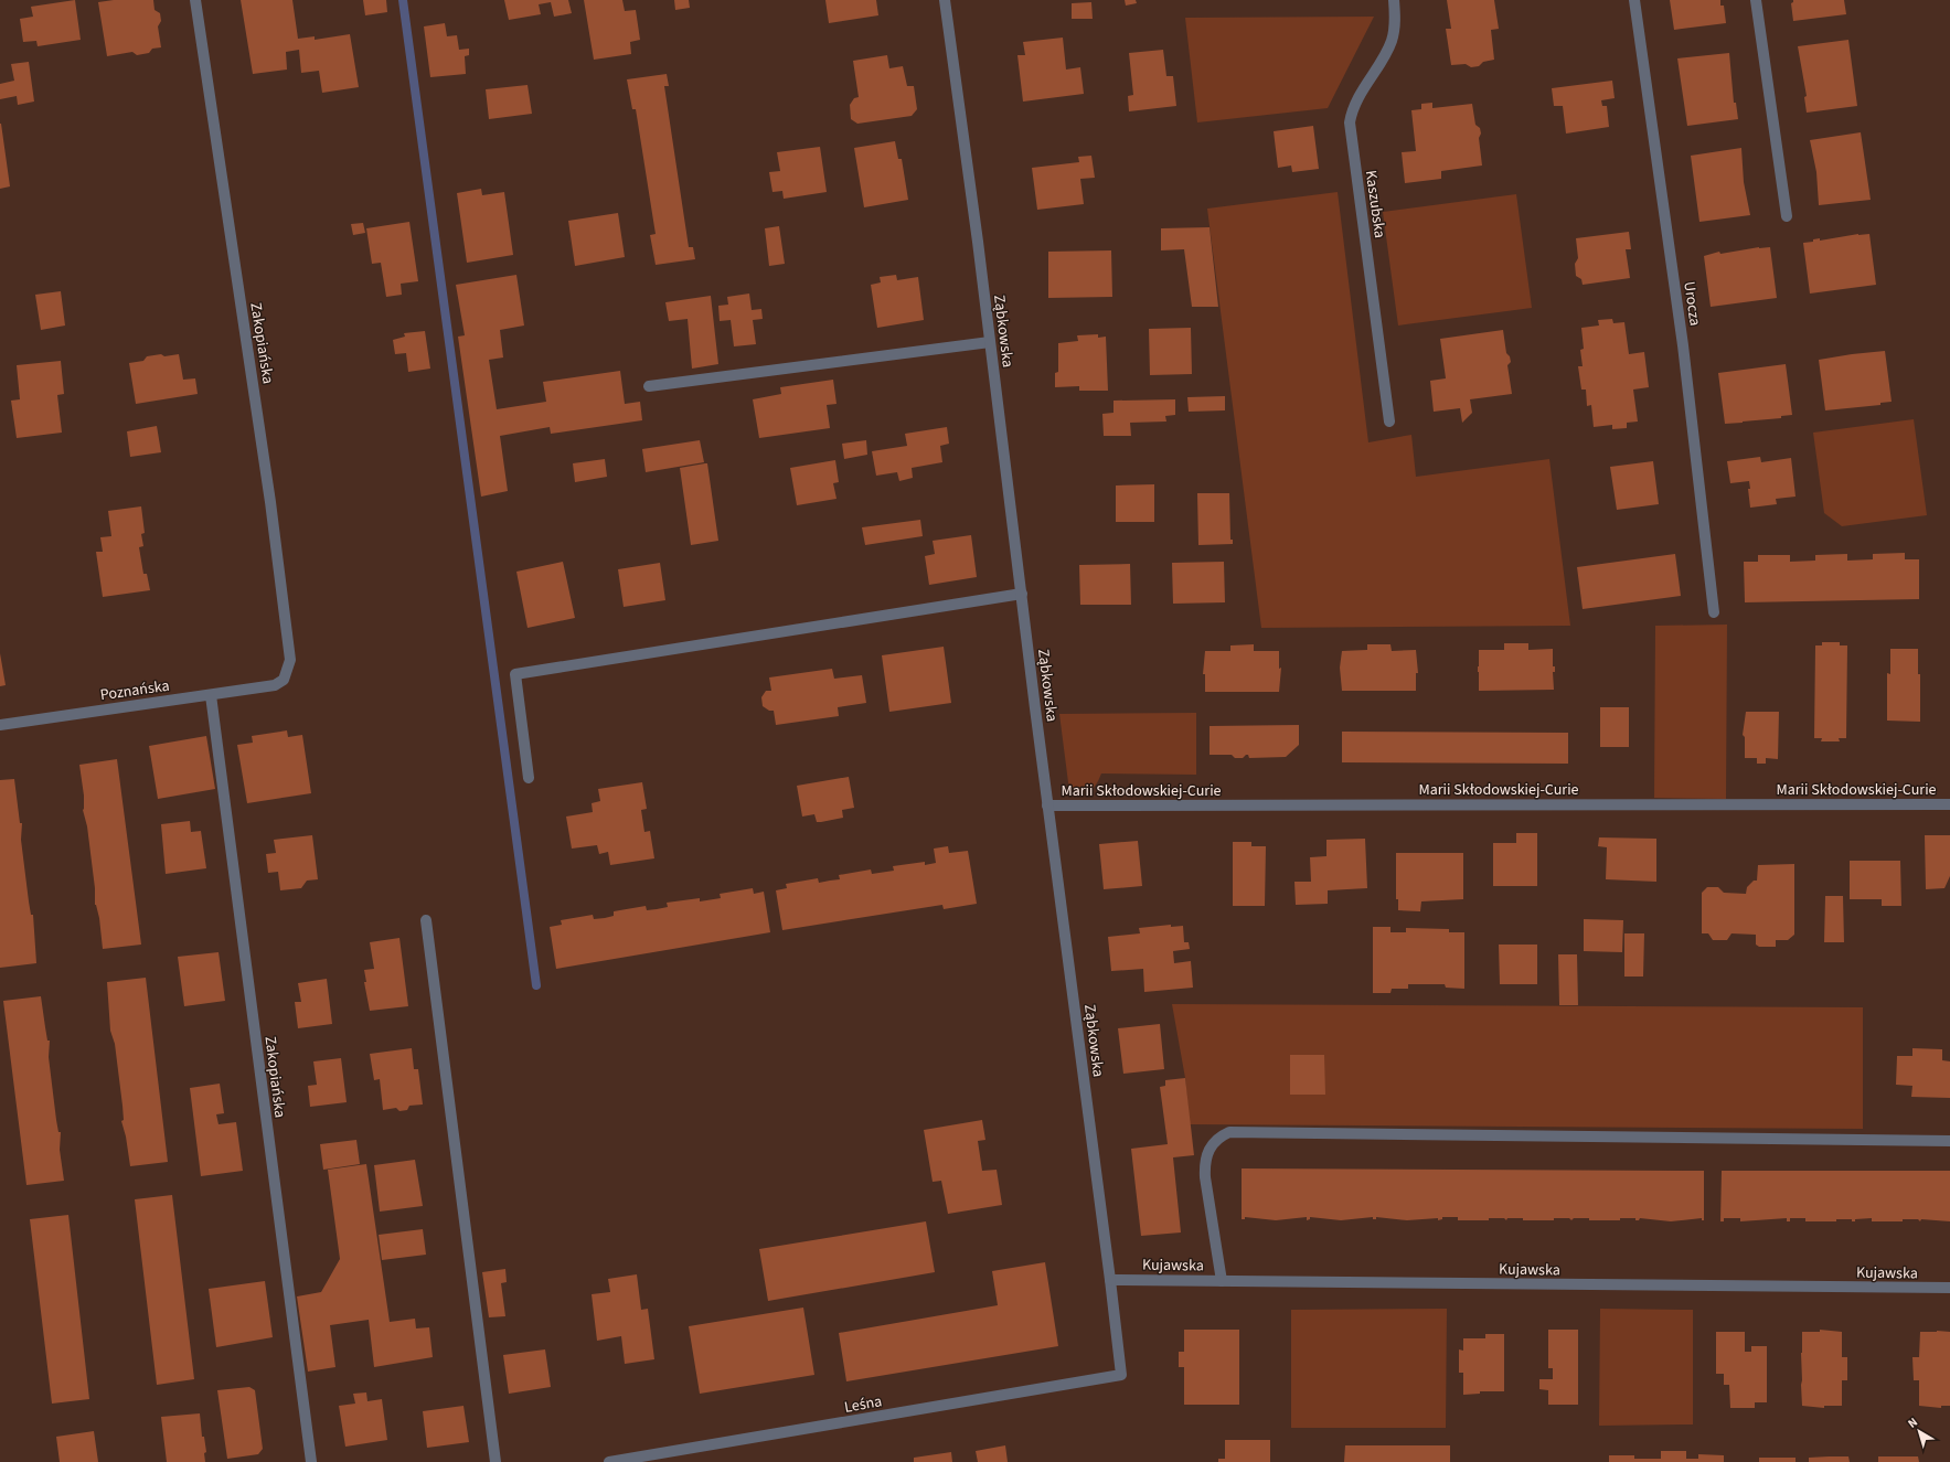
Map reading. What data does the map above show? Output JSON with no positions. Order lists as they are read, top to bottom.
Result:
{
  "streets": {
    "street": [
      "Kaszubska",
      "Urocza",
      "Ząbkowska",
      "Zakopiańska",
      "Poznańska",
      "Marii Skłodowskiej-Curie",
      "Kujawska",
      "Leśna"
    ]
  },
  "crossings": [
    ["Ząbkowska", "Marii Skłodowskiej-Curie"],
    ["Ząbkowska", "Kujawska"],
    ["Ząbkowska", "Leśna"],
    ["Zakopiańska", "Poznańska"]
  ],
  "north": "top left"
}
